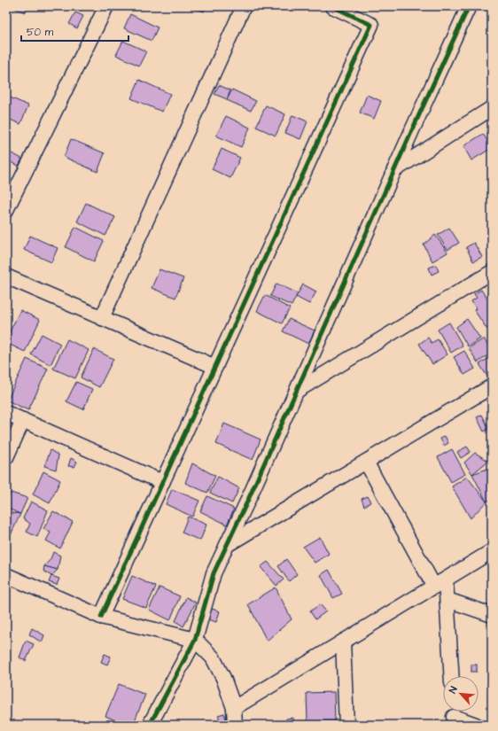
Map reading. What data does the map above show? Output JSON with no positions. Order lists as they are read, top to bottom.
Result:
{
  "scale_bar": "50 m",
  "north": "top left"
}
